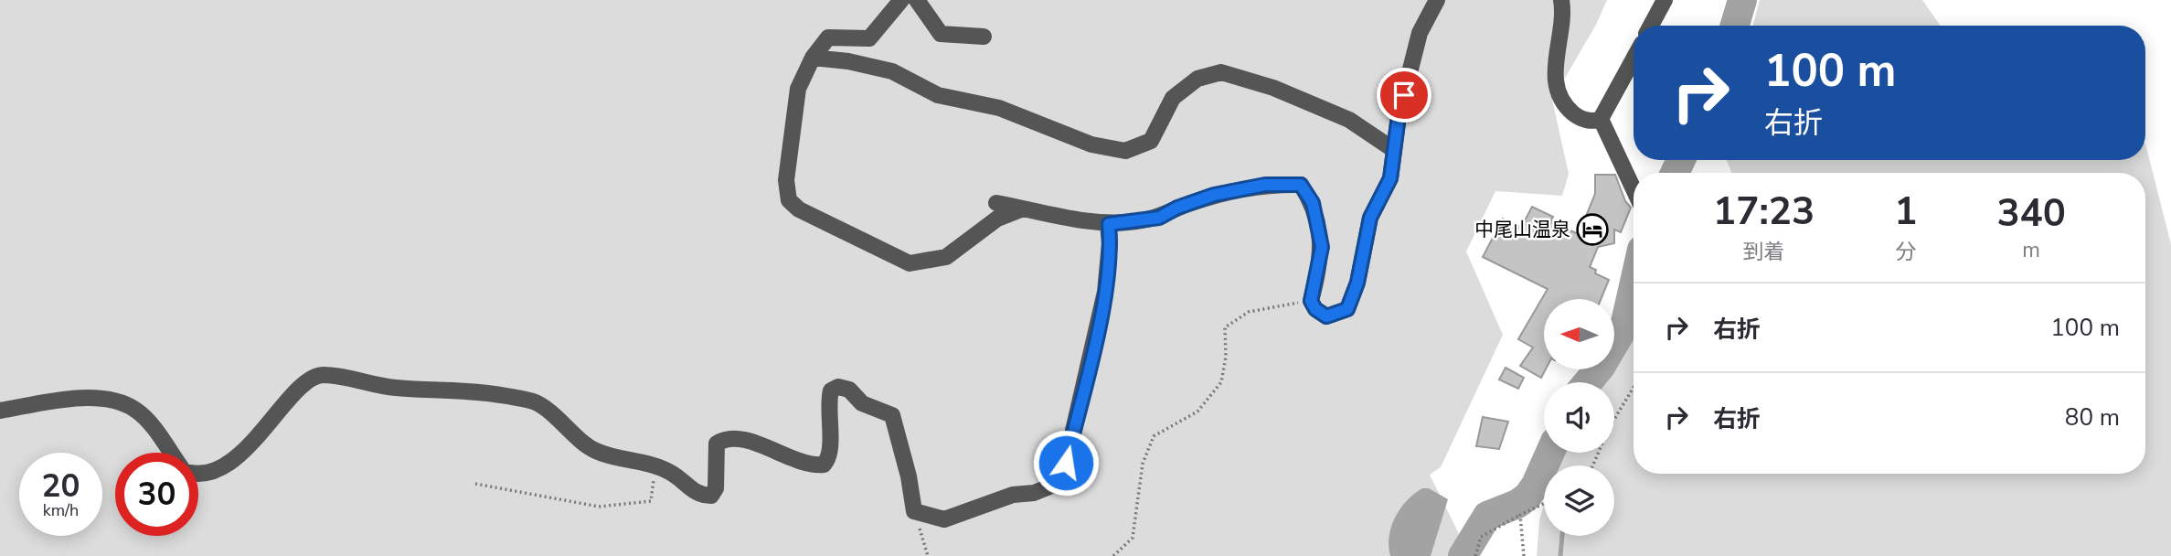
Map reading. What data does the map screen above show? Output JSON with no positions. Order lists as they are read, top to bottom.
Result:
{
  "places": {
    "hotel": ["中尾山温泉"]
  },
  "north": "left",
  "page": {
    "turn": ["100 m", "右折"],
    "eta": [
      "17:23",
      "到着",
      "1",
      "分",
      "340",
      "m"
    ],
    "list": [
      {
        "name": "右折",
        "value": "100 m"
      },
      {
        "name": "右折",
        "value": "80 m"
      }
    ],
    "speed": "20 km/h",
    "limit": "30"
  }
}
